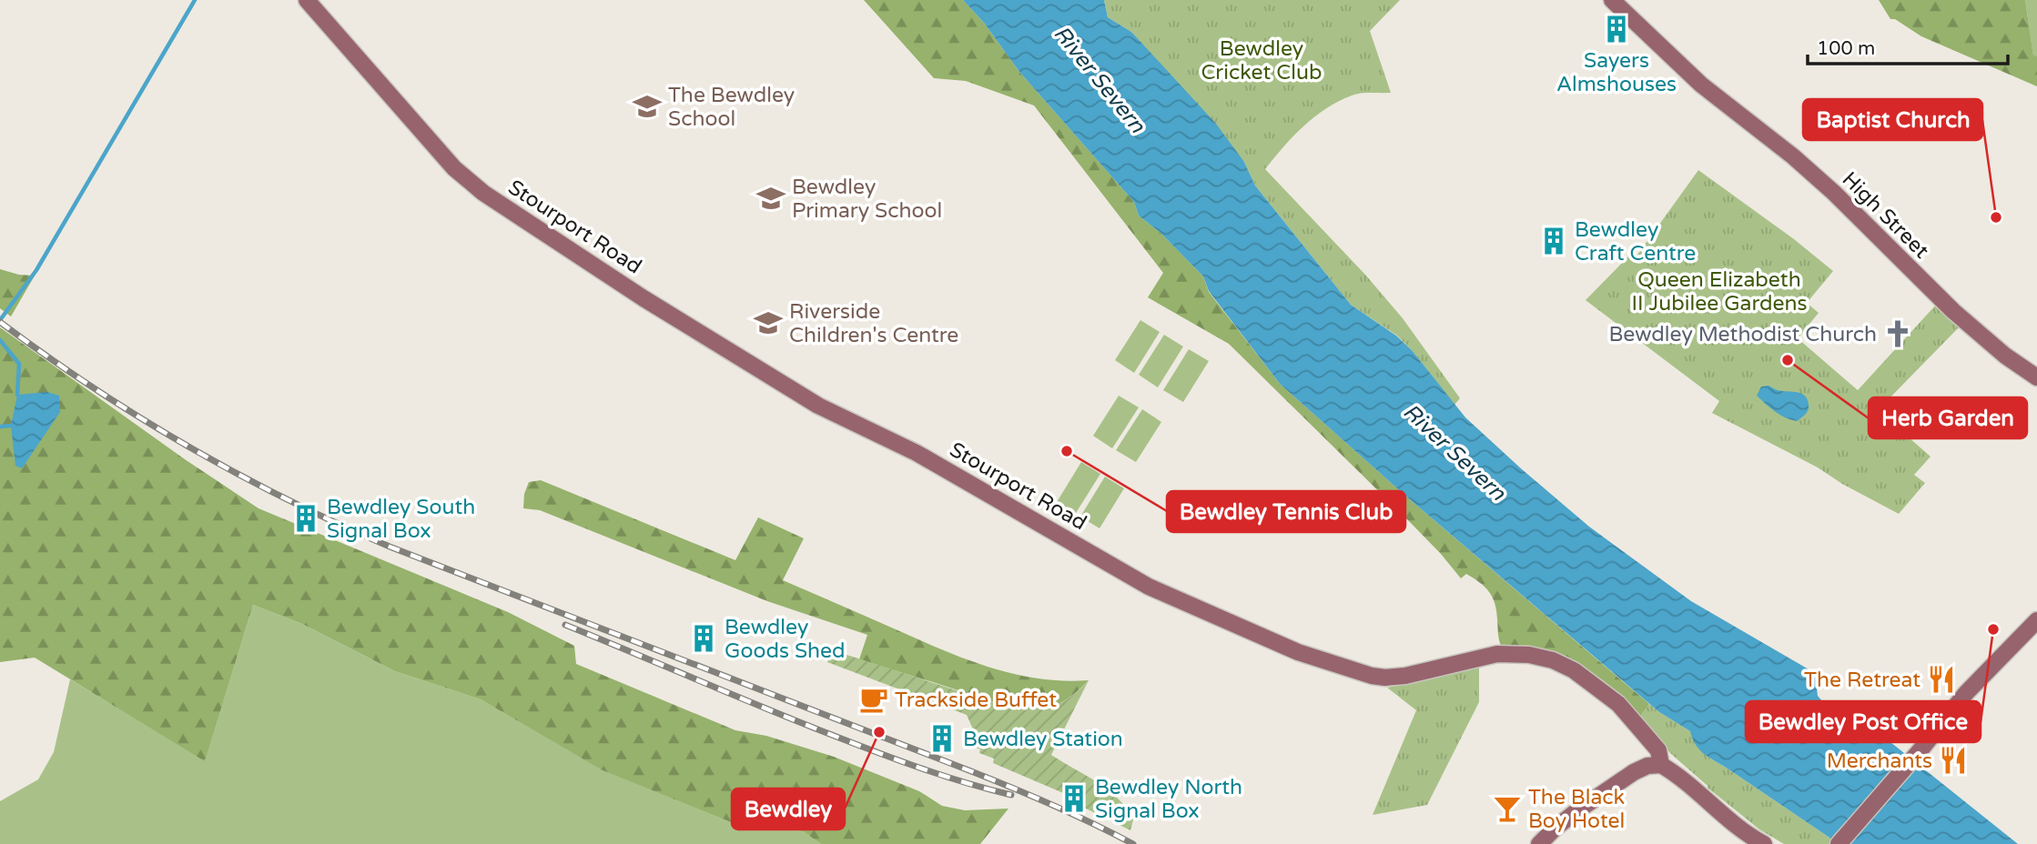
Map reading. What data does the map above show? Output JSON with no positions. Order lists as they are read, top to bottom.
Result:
{
  "streets": {
    "main road": ["High Street", "Stourport Road"]
  },
  "water": ["River Severn"],
  "parks": ["Bewdley Cricket Club", "Queen Elizabeth II Jubilee Gardens"],
  "places": {
    "building": [
      "Sayers Almshouses",
      "Bewdley Craft Centre",
      "Bewdley South Signal Box",
      "Bewdley Goods Shed",
      "Bewdley Station",
      "Bewdley North Signal Box"
    ],
    "school or university": ["The Bewdley School", "Bewdley Primary School", "Riverside Children's Centre"],
    "other": [
      "Baptist Church",
      "Herb Garden",
      "Bewdley Tennis Club",
      "Bewdley Post Office",
      "Bewdley"
    ],
    "church": ["Bewdley Methodist Church"],
    "restaurant": ["The Retreat", "Merchants"],
    "cafe": ["Trackside Buffet"],
    "bar": ["The Black Boy Hotel"]
  },
  "scale_bar": "100 m"
}
